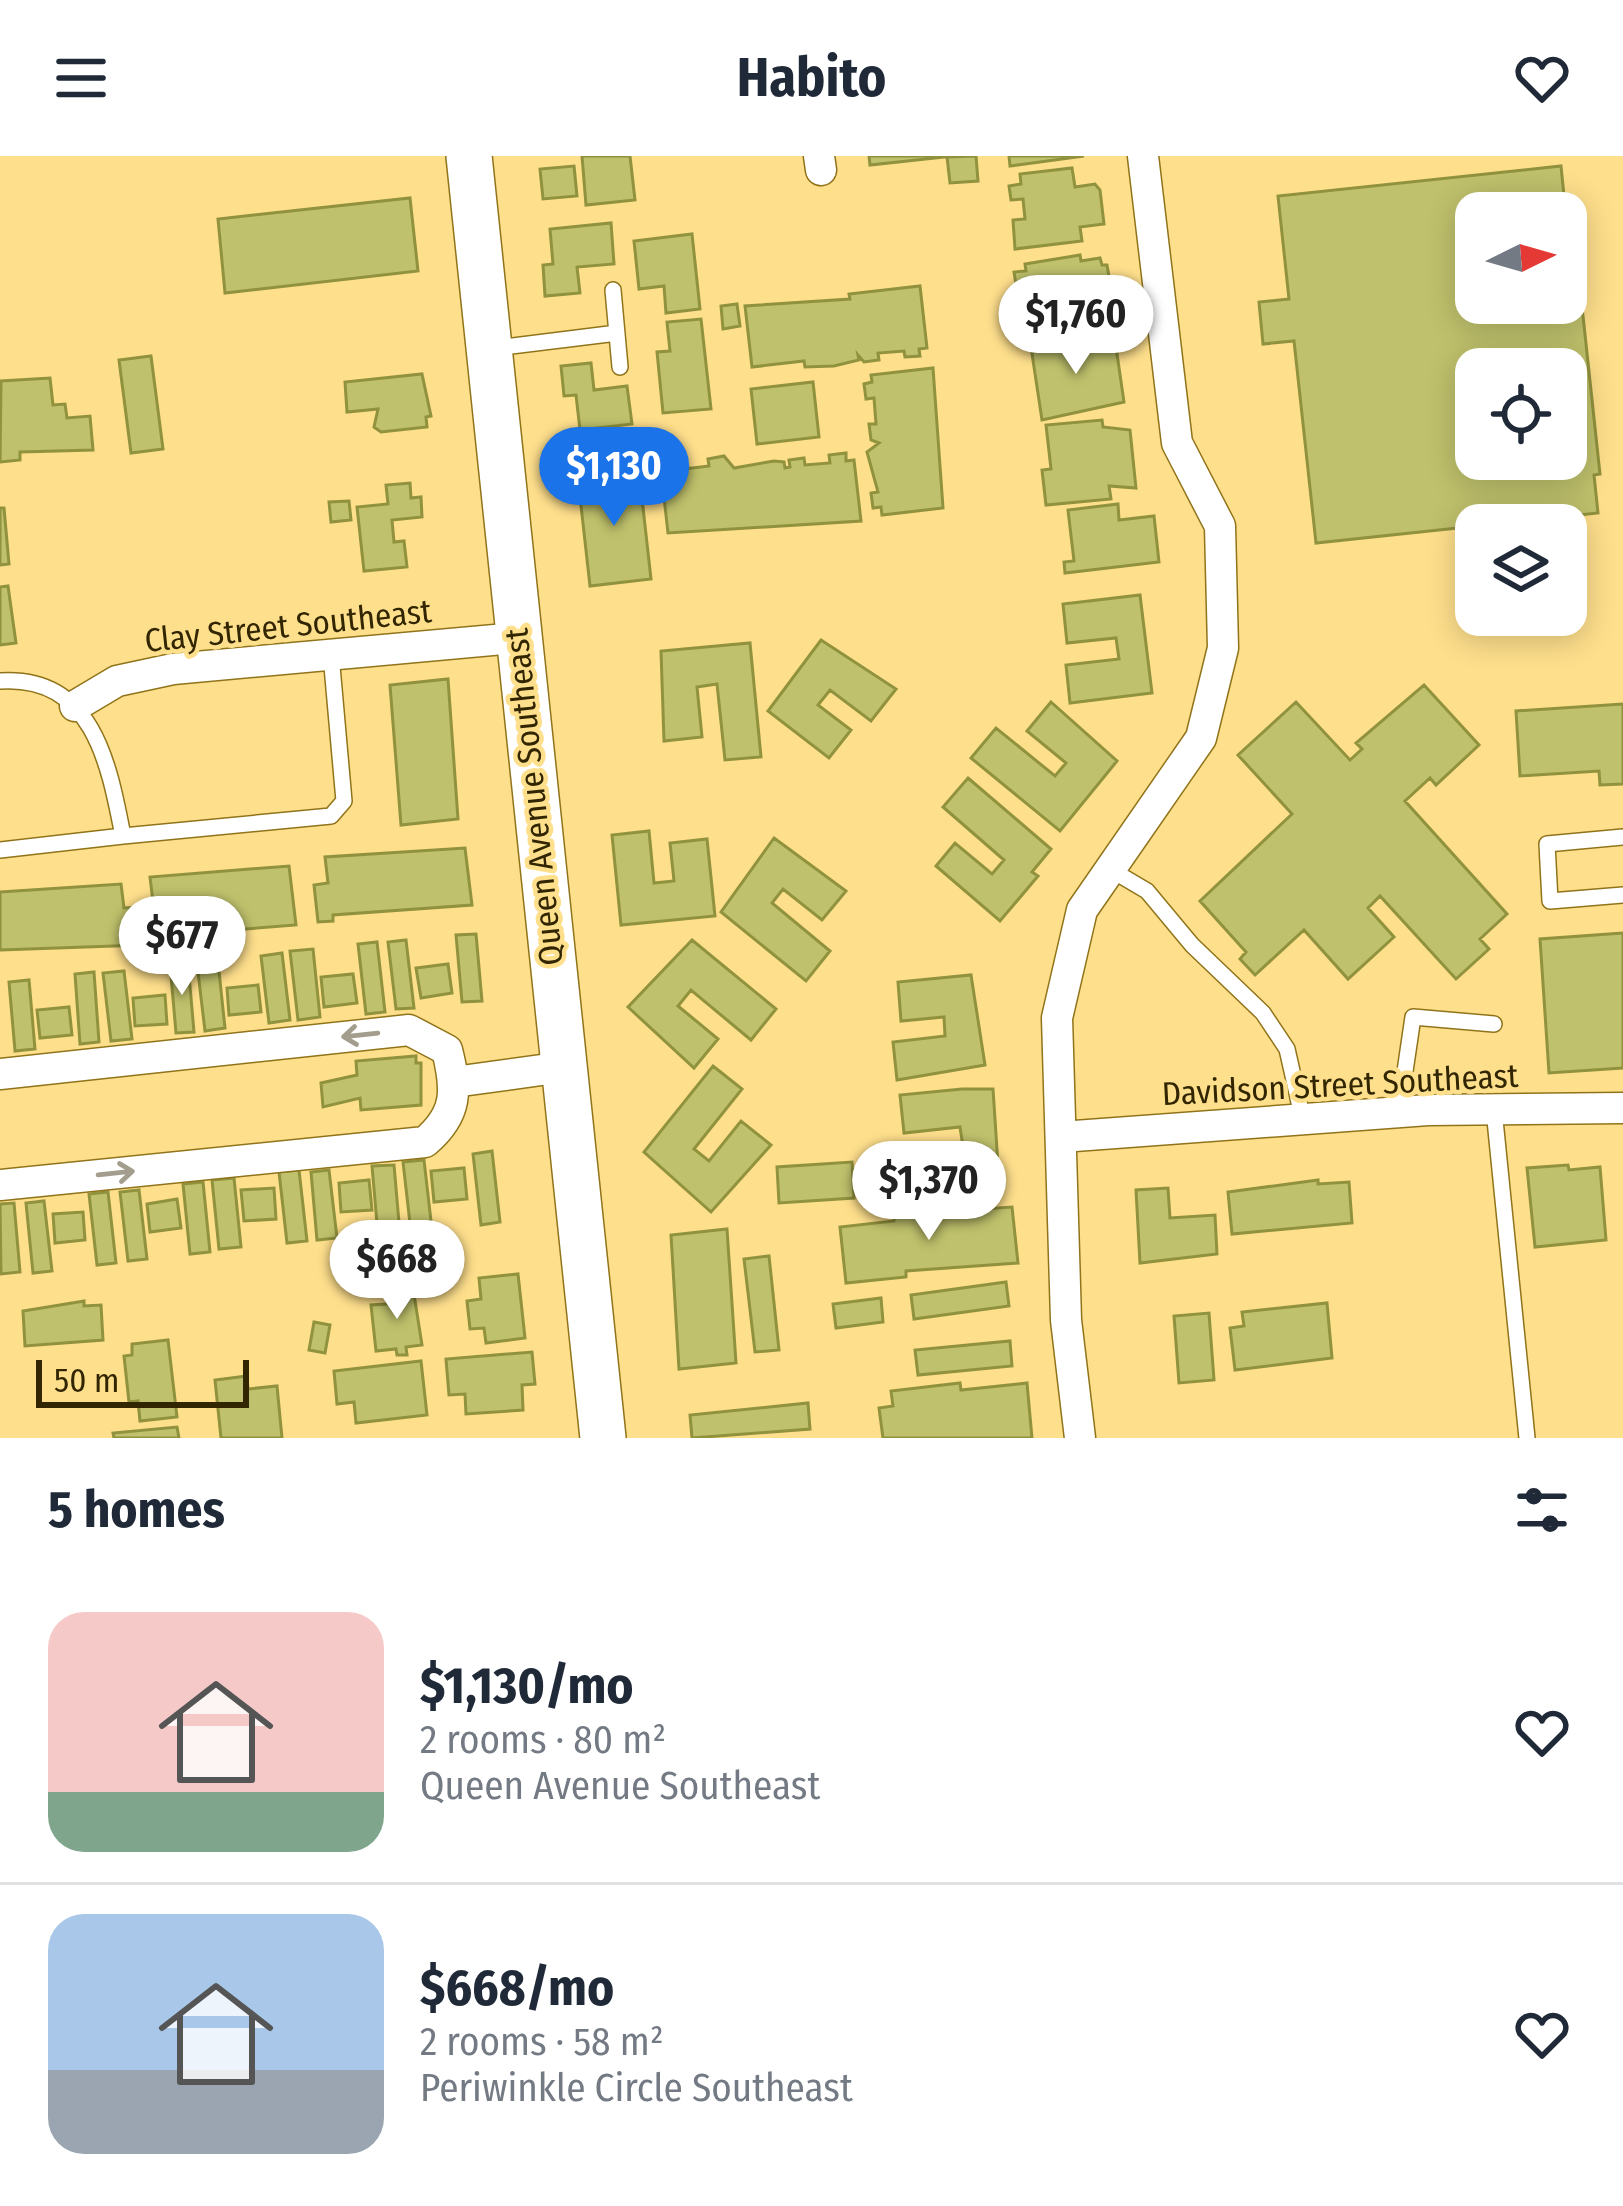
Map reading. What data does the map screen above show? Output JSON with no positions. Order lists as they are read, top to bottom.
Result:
{
  "streets": {
    "main road": ["Queen Avenue Southeast"],
    "street": ["Clay Street Southeast", "Davidson Street Southeast"]
  },
  "crossings": [
    ["Clay Street Southeast", "Queen Avenue Southeast"]
  ],
  "scale_bar": "50 m",
  "north": "right",
  "page": {
    "header": "Habito",
    "price": [
      "$1,760",
      "$1,130",
      "$677",
      "$1,370",
      "$668"
    ],
    "scale": "50 m",
    "heading": "5 homes",
    "list": [
      {
        "name": "$1,130/mo",
        "note": "2 rooms · 80 m² · Queen Avenue Southeast"
      },
      {
        "name": "$668/mo",
        "note": "2 rooms · 58 m² · Periwinkle Circle Southeast"
      }
    ]
  }
}
